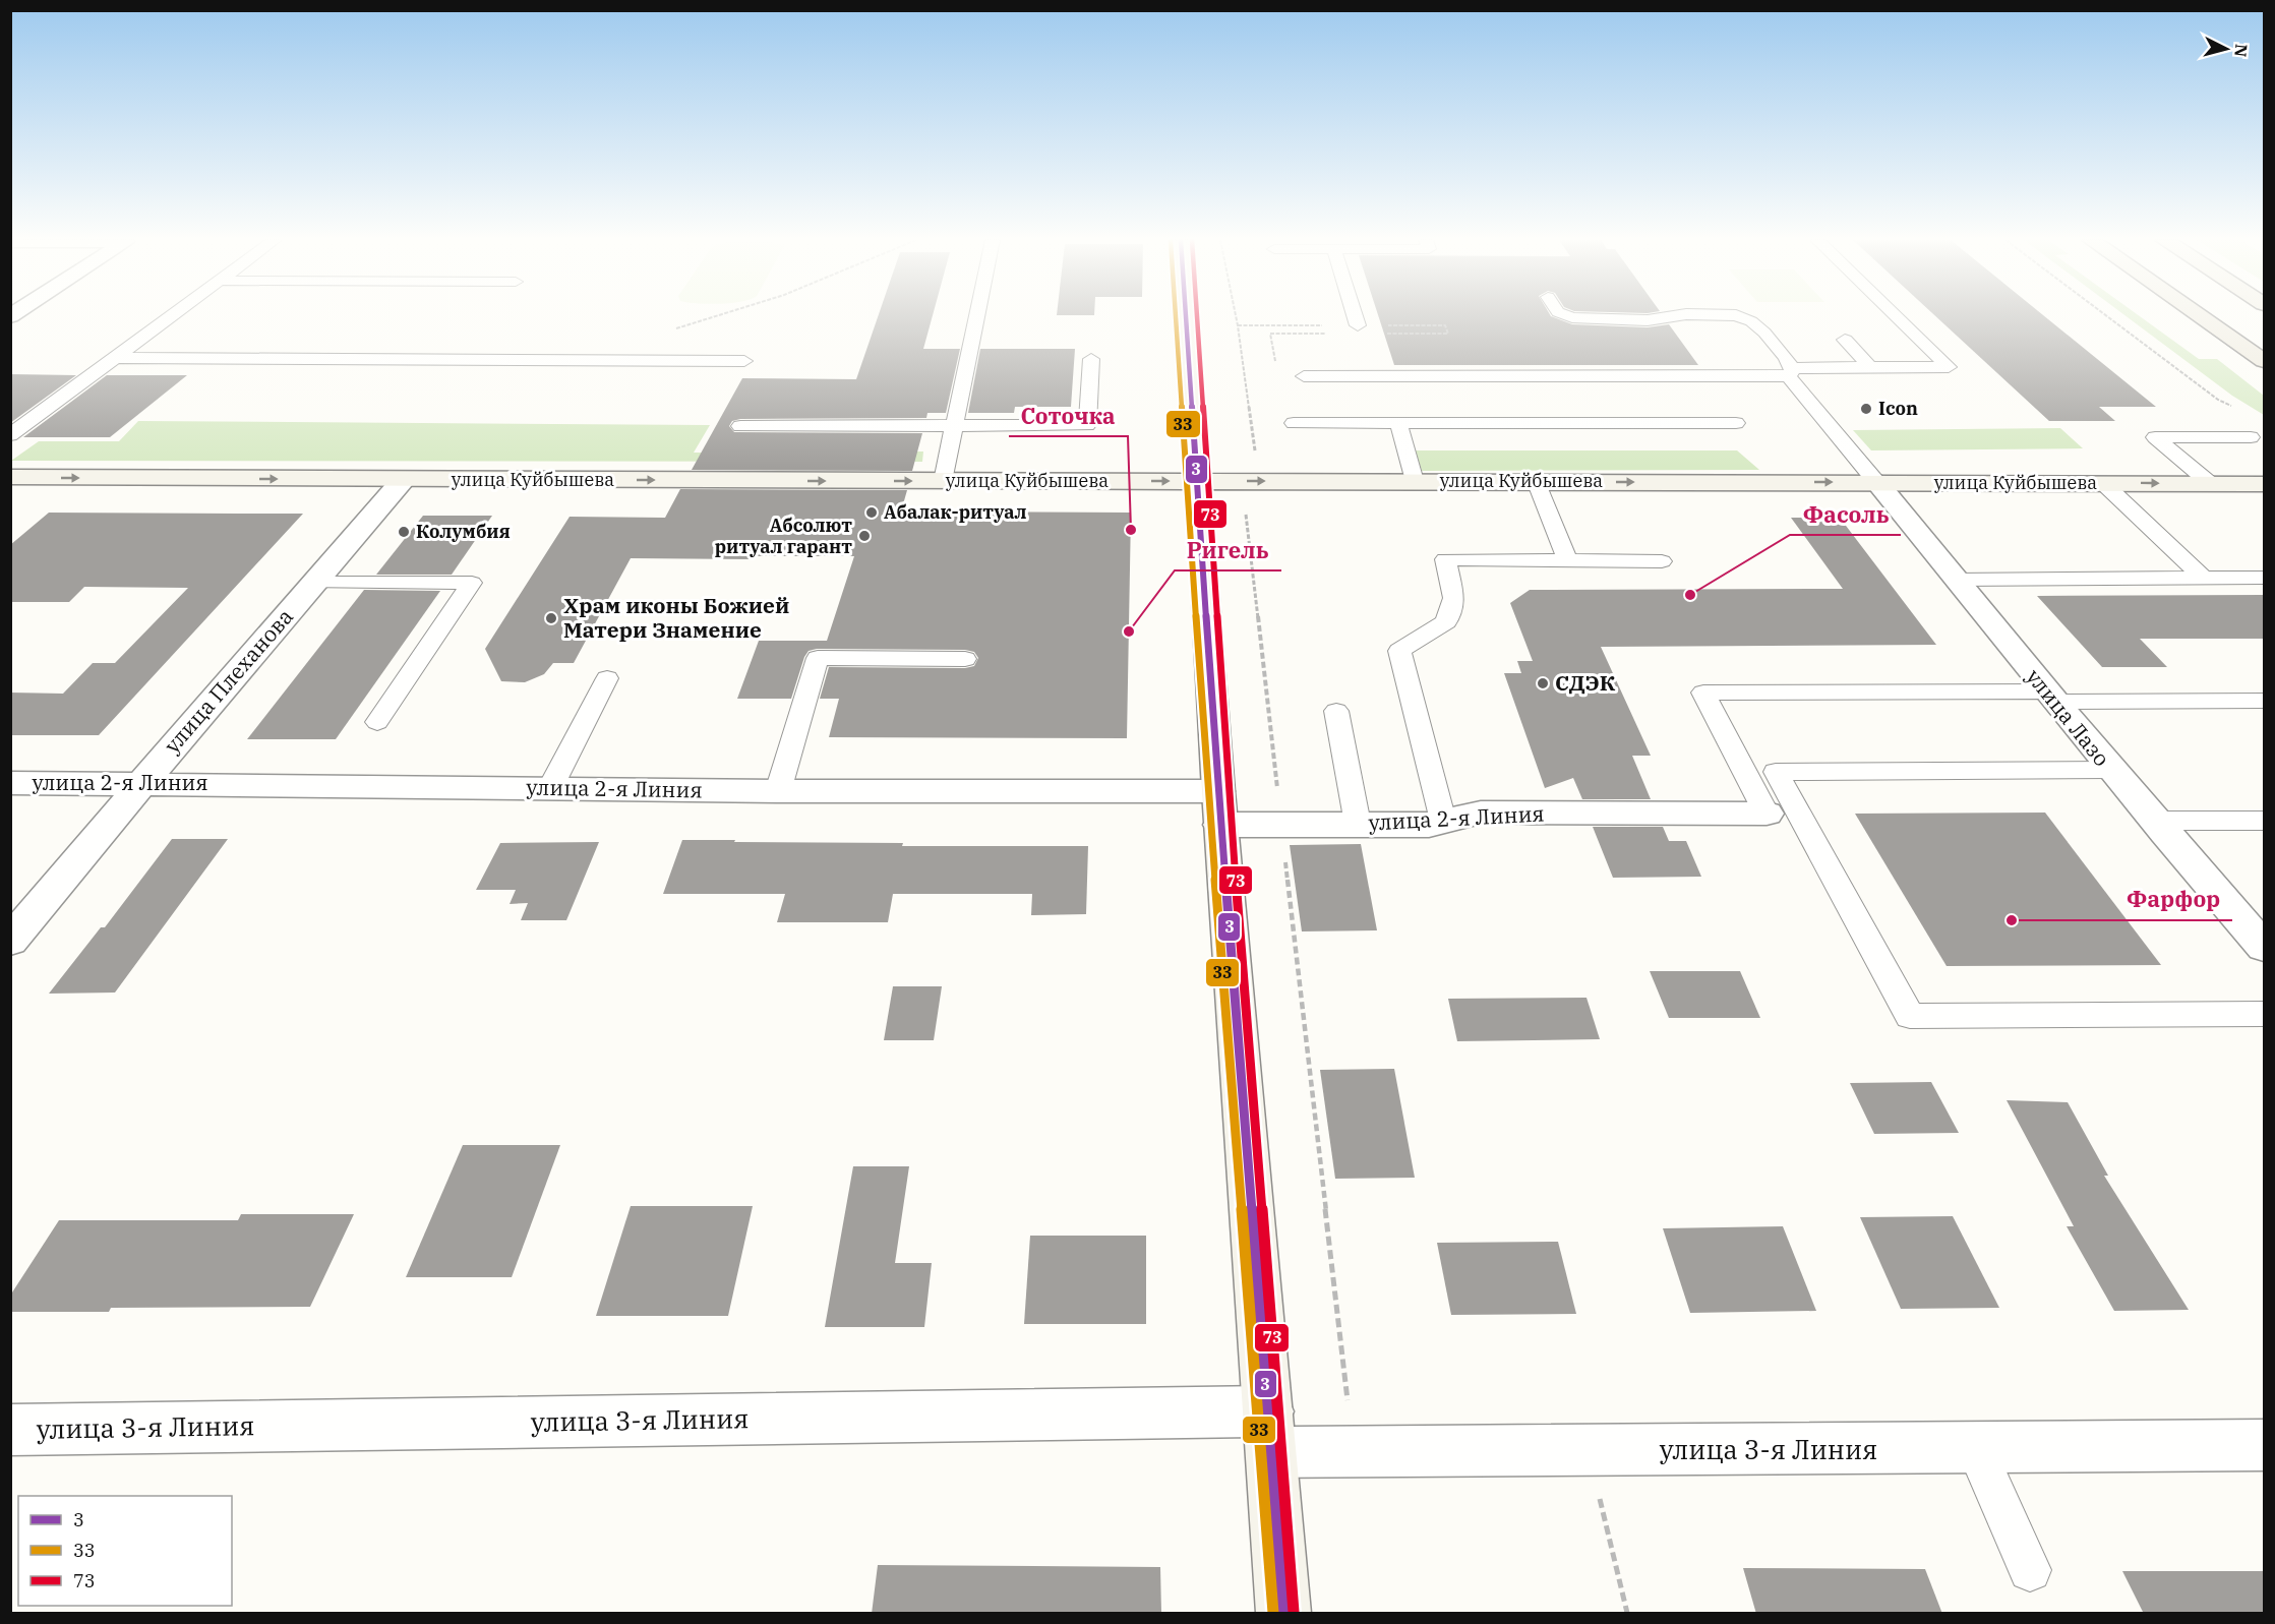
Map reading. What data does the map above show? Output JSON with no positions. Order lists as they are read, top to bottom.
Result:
{
  "streets": {
    "main road": ["улица Куйбышева"],
    "street": [
      "улица Плеханова",
      "улица Лазо",
      "улица 2-я Линия",
      "улица 3-я Линия"
    ]
  },
  "crossings": [
    ["улица Куйбышева", "улица Плеханова"],
    ["улица Куйбышева", "улица Лазо"],
    ["улица Плеханова", "улица 2-я Линия"]
  ],
  "one_way": ["улица Куйбышева"],
  "places": [
    "Icon",
    "Абалак-ритуал",
    "Соточка",
    "Колумбия",
    "Абсолют ритуал гарант",
    "Фасоль",
    "Храм иконы Божией Матери Знамение",
    "Ригель",
    "СДЭК",
    "Фарфор"
  ],
  "lines": ["transit line 3", "transit line 33", "transit line 73"],
  "legend": ["3", "33", "73"],
  "north": "right"
}
